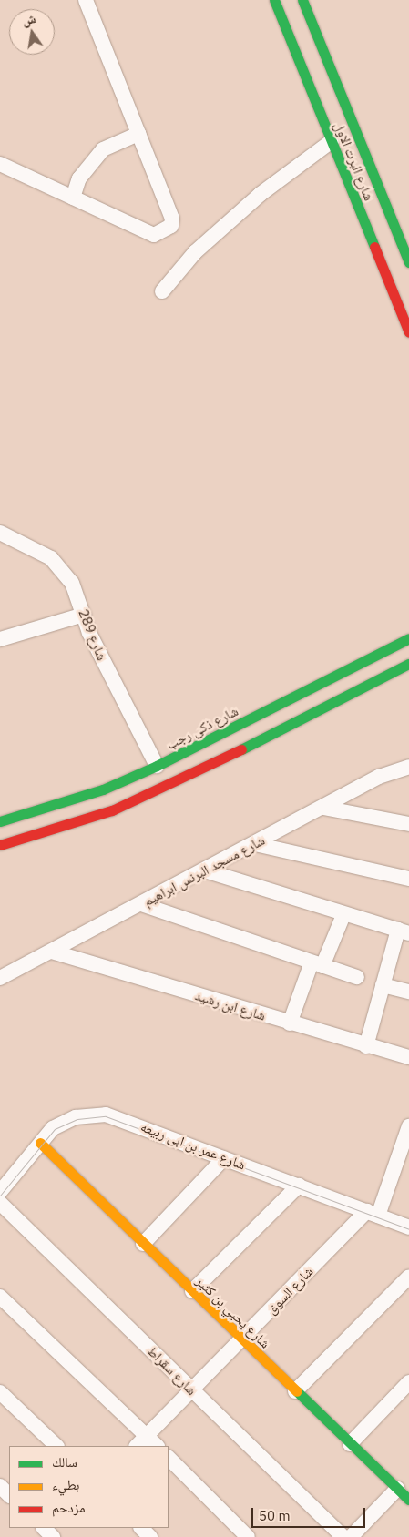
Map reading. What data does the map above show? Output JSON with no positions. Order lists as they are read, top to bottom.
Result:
{
  "streets": {
    "main road": ["شارع البرت الاول", "شارع ذكى رجب", "شارع يحيي بن كثير"],
    "street": [
      "شارع 289",
      "شارع مسجد البرنس ابراهيم",
      "شارع ابن رشيد",
      "شارع عمر بن ابى ربيعه",
      "شارع السوق",
      "شارع سقراط"
    ]
  },
  "crossings": [
    ["شارع 289", "شارع ذكى رجب"],
    ["شارع مسجد البرنس ابراهيم", "شارع ابن رشيد"],
    ["شارع عمر بن ابى ربيعه", "شارع السوق"],
    ["شارع عمر بن ابى ربيعه", "شارع يحيي بن كثير"],
    ["شارع السوق", "شارع يحيي بن كثير"],
    ["شارع السوق", "شارع سقراط"]
  ],
  "legend": ["سالك", "بطيء", "مزدحم"],
  "scale_bar": "50 m",
  "north": "top"
}
